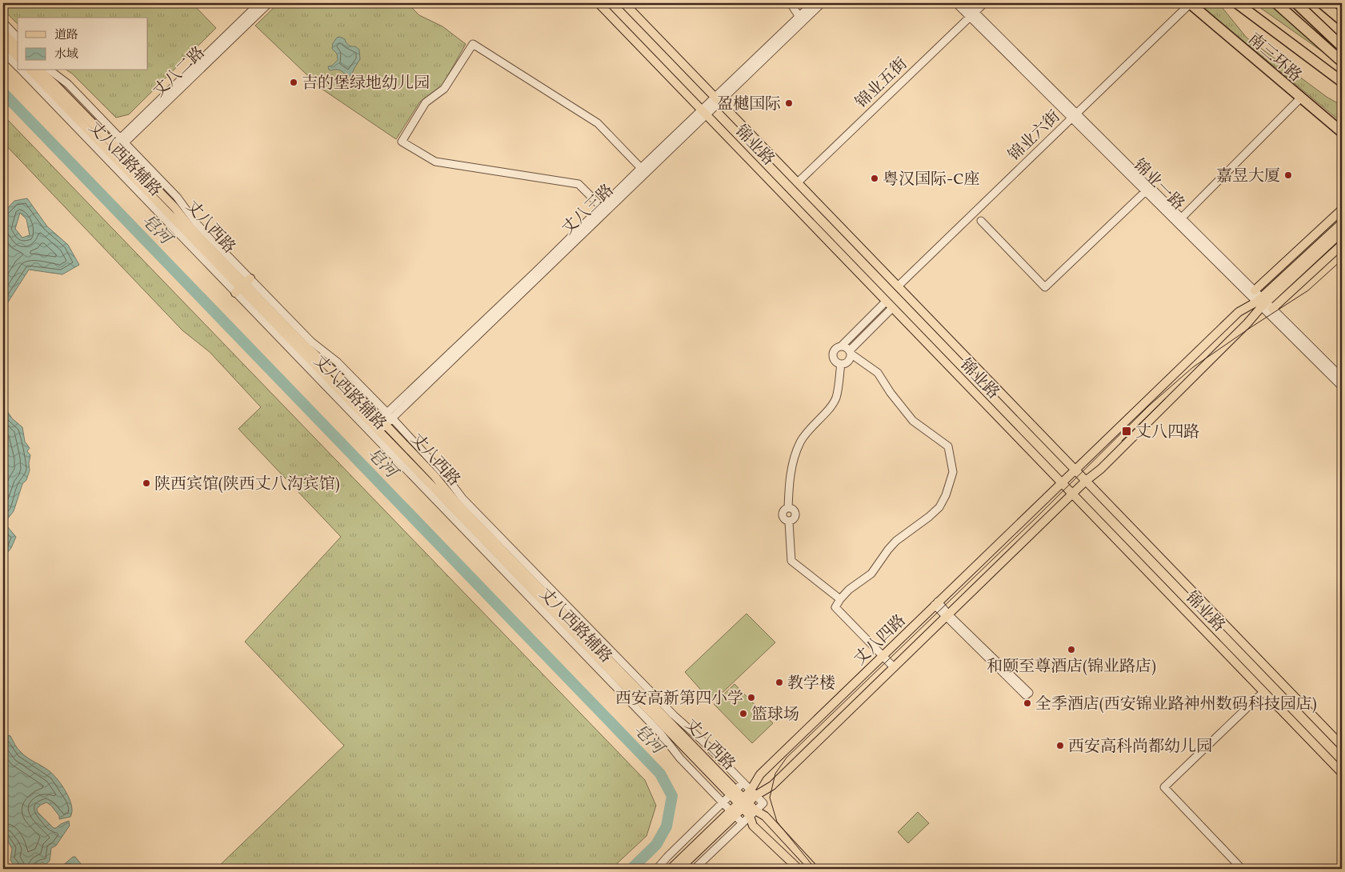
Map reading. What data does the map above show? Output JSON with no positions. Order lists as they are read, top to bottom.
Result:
{
  "streets": {
    "highway": ["南三环路"],
    "main road": ["锦业路", "丈八西路", "丈八四路"],
    "street": [
      "丈八二路",
      "锦业五街",
      "锦业六街",
      "丈八西路辅路",
      "锦业一路",
      "丈八三路"
    ]
  },
  "crossings": [
    ["南三环路", "锦业六街"],
    ["丈八二路", "丈八西路辅路"],
    ["丈八二路", "丈八西路"],
    ["锦业五街", "锦业路"],
    ["锦业五街", "锦业一路"],
    ["锦业六街", "锦业路"],
    ["锦业六街", "锦业一路"],
    ["锦业路", "丈八三路"],
    ["锦业路", "丈八四路"],
    ["丈八西路辅路", "丈八三路"],
    ["丈八西路辅路", "丈八西路"],
    ["丈八西路辅路", "丈八四路"],
    ["锦业一路", "丈八四路"],
    ["丈八三路", "丈八西路"],
    ["丈八西路", "丈八四路"]
  ],
  "water": ["皂河"],
  "places": {
    "other": [
      "吉的堡绿地幼儿园",
      "盈樾国际",
      "嘉昱大厦",
      "粤汉国际-C座",
      "陕西宾馆(陕西丈八沟宾馆)",
      "和颐至尊酒店(锦业路店)",
      "教学楼",
      "西安高新第四小学",
      "全季酒店(西安锦业路神州数码科技园店)",
      "篮球场",
      "西安高科尚都幼儿园"
    ],
    "transit": ["丈八四路"]
  },
  "legend": ["道路", "水域"]
}
